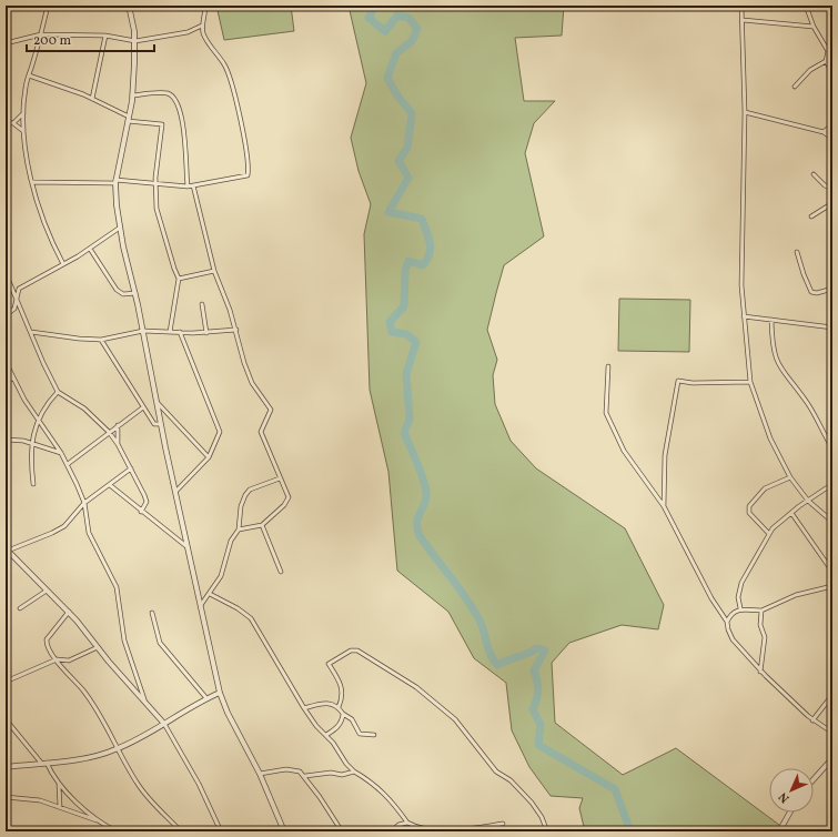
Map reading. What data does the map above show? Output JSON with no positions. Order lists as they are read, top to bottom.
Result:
{
  "scale_bar": "200 m",
  "north": "bottom left"
}
